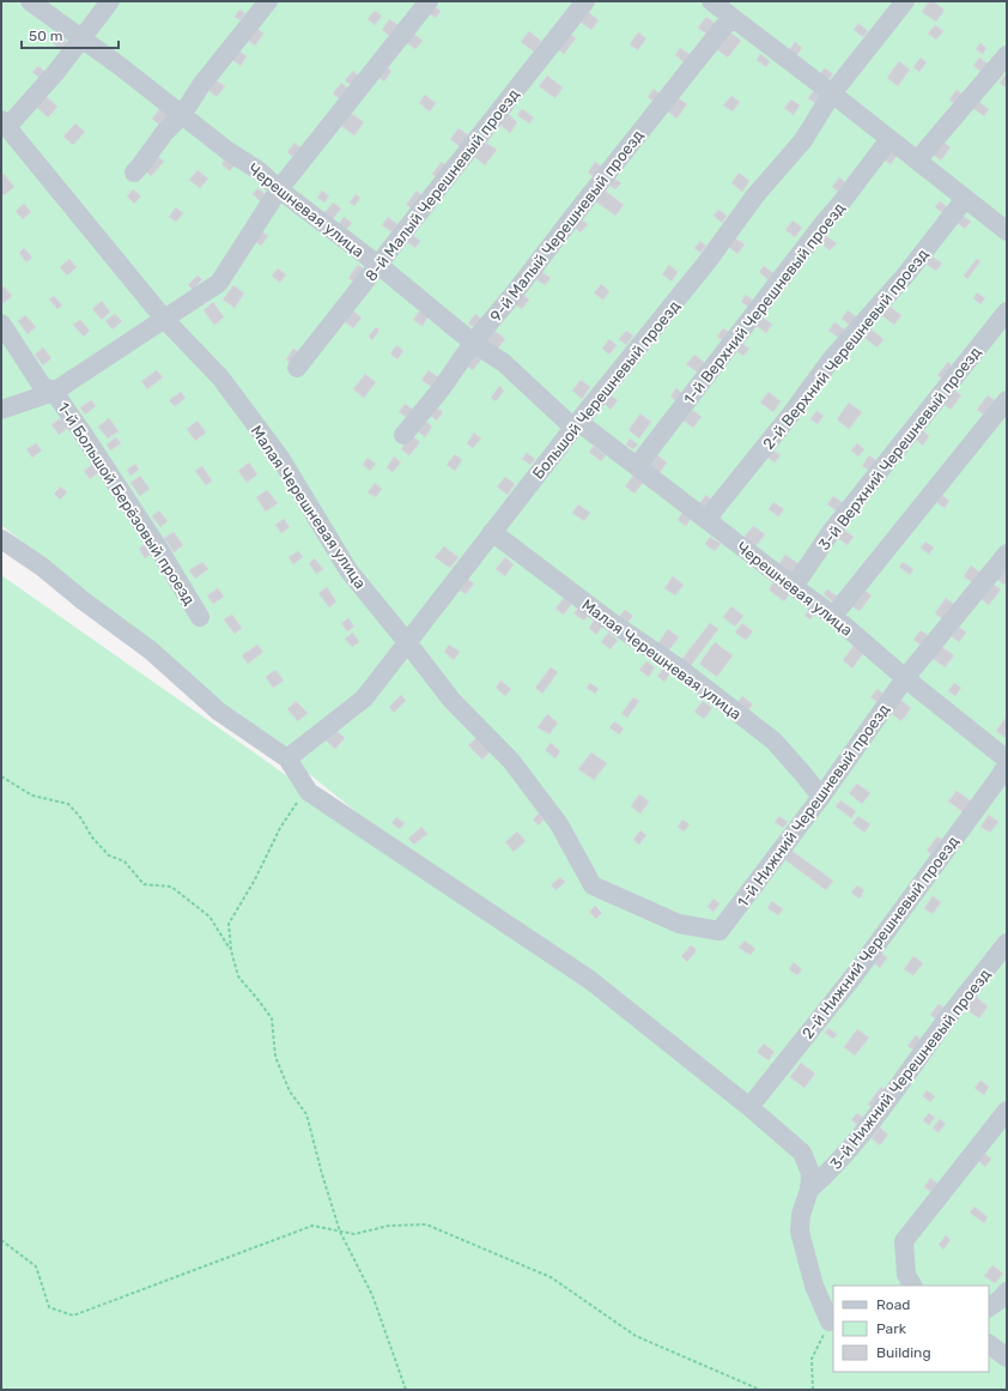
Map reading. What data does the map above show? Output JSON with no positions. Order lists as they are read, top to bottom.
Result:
{
  "streets": {
    "lane": [
      "8-й Малый Черешневый проезд",
      "Черешневая улица",
      "9-й Малый Черешневый проезд",
      "1-й Верхний Черешневый проезд",
      "2-й Верхний Черешневый проезд",
      "Большой Черешневый проезд",
      "3-й Верхний Черешневый проезд",
      "1-й Большой Берёзовый проезд",
      "Малая Черешневая улица",
      "1-й Нижний Черешневый проезд",
      "2-й Нижний Черешневый проезд",
      "3-й Нижний Черешневый проезд"
    ]
  },
  "crossings": [
    ["8-й Малый Черешневый проезд", "Черешневая улица"],
    ["Черешневая улица", "9-й Малый Черешневый проезд"],
    ["Черешневая улица", "1-й Верхний Черешневый проезд"],
    ["Черешневая улица", "2-й Верхний Черешневый проезд"],
    ["Черешневая улица", "Большой Черешневый проезд"],
    ["Черешневая улица", "3-й Верхний Черешневый проезд"],
    ["Черешневая улица", "1-й Нижний Черешневый проезд"],
    ["Большой Черешневый проезд", "Малая Черешневая улица"],
    ["Малая Черешневая улица", "1-й Нижний Черешневый проезд"]
  ],
  "legend": ["Road", "Park", "Building"],
  "scale_bar": "50 m"
}
